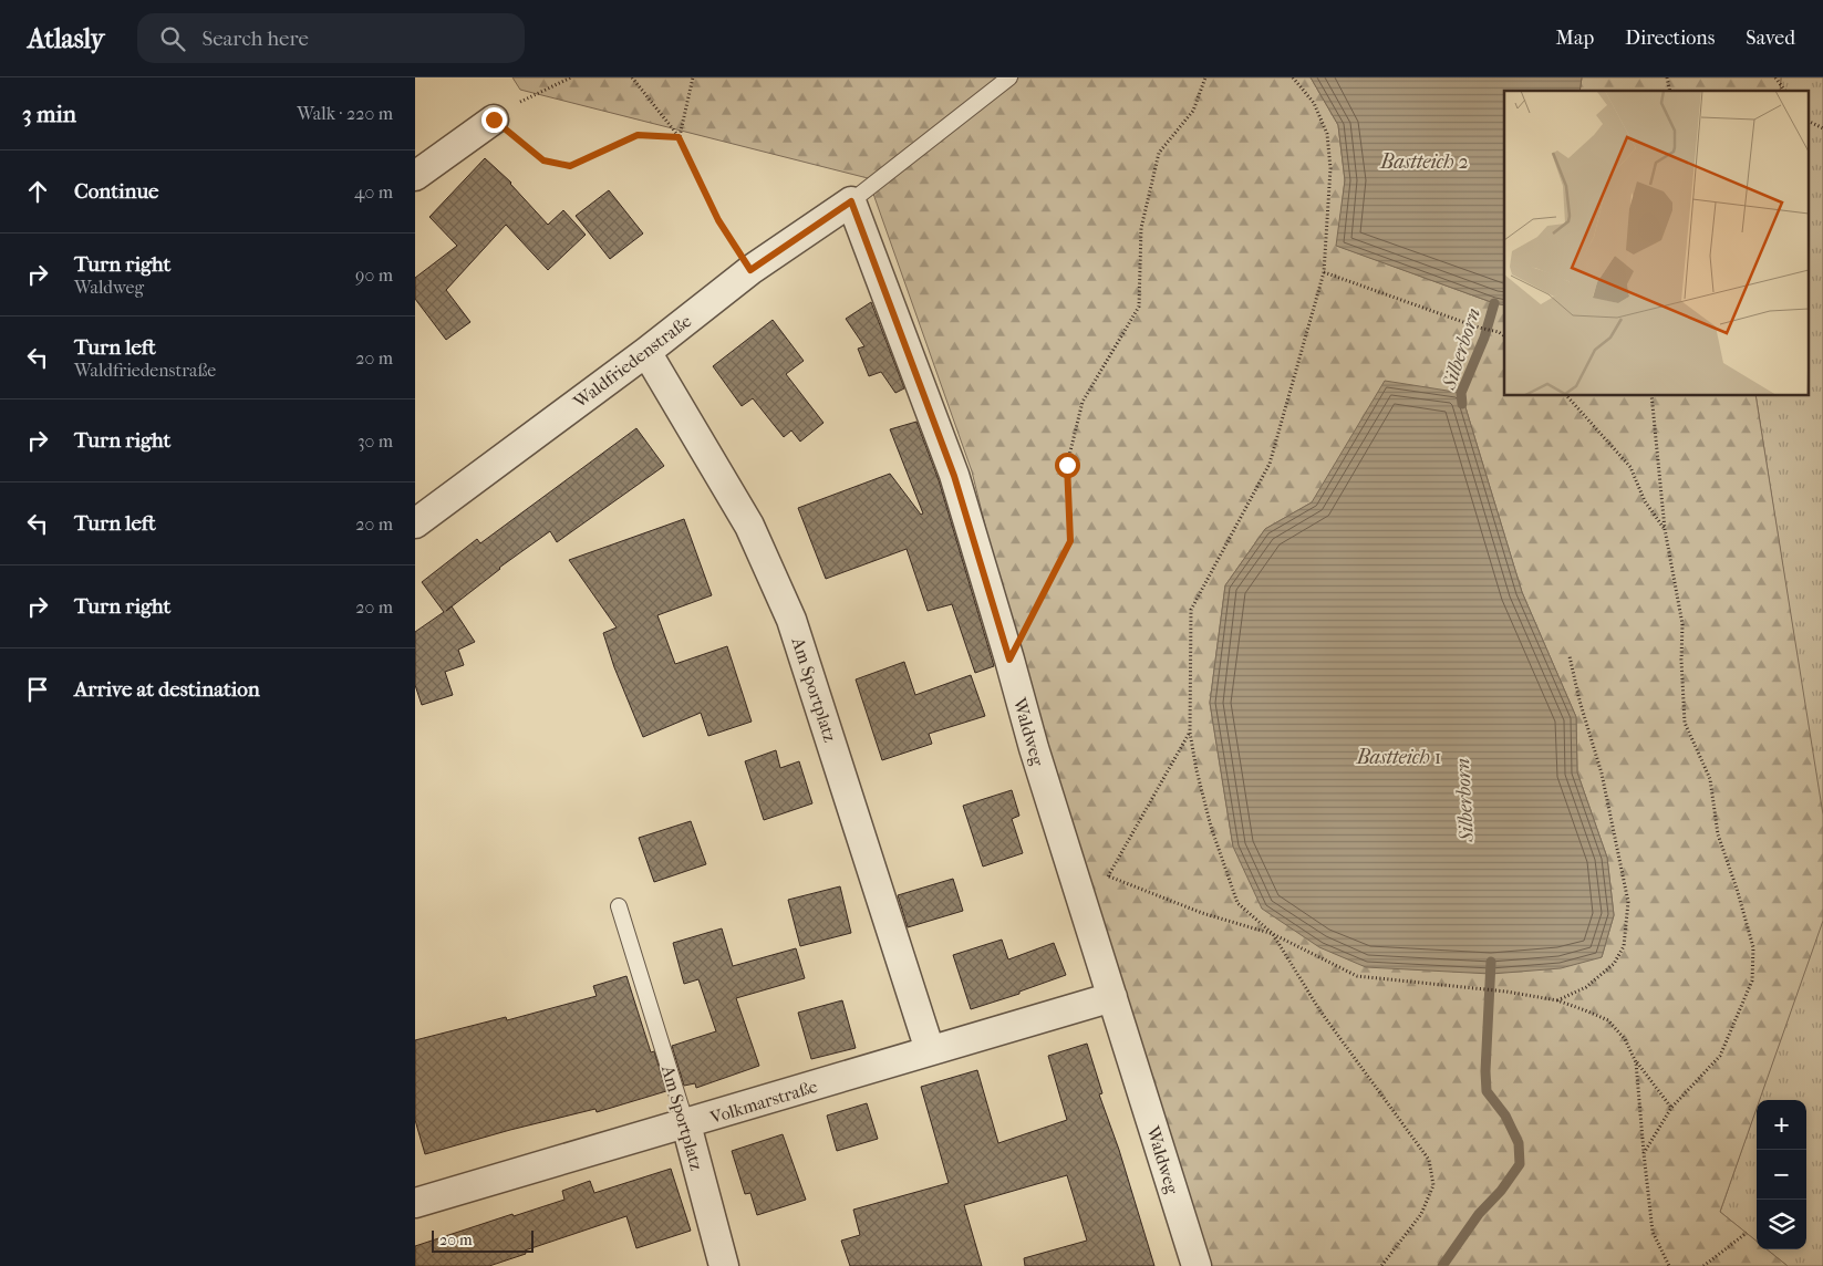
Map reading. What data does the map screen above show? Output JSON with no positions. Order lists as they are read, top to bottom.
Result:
{
  "streets": {
    "street": [
      "Waldfriedenstraße",
      "Am Sportplatz",
      "Waldweg",
      "Volkmarstraße"
    ]
  },
  "crossings": [
    ["Waldfriedenstraße", "Am Sportplatz"],
    ["Waldfriedenstraße", "Waldweg"],
    ["Am Sportplatz", "Volkmarstraße"],
    ["Waldweg", "Volkmarstraße"]
  ],
  "water": ["Bastteich 2", "Silberborn", "Bastteich 1"],
  "scale_bar": "20 m",
  "page": {
    "header": "Atlasly",
    "search": "Search here",
    "nav": ["Map", "Directions", "Saved"],
    "heading": ["3 min", "Walk · 220 m"],
    "list": [
      ["Continue", "40 m"],
      ["Turn right", "Waldweg", "90 m"],
      ["Turn left", "Waldfriedenstraße", "20 m"],
      ["Turn right", "30 m"],
      ["Turn left", "20 m"],
      ["Turn right", "20 m"],
      "Arrive at destination"
    ],
    "map_buttons": ["+", "−"],
    "scale": "20 m"
  }
}
